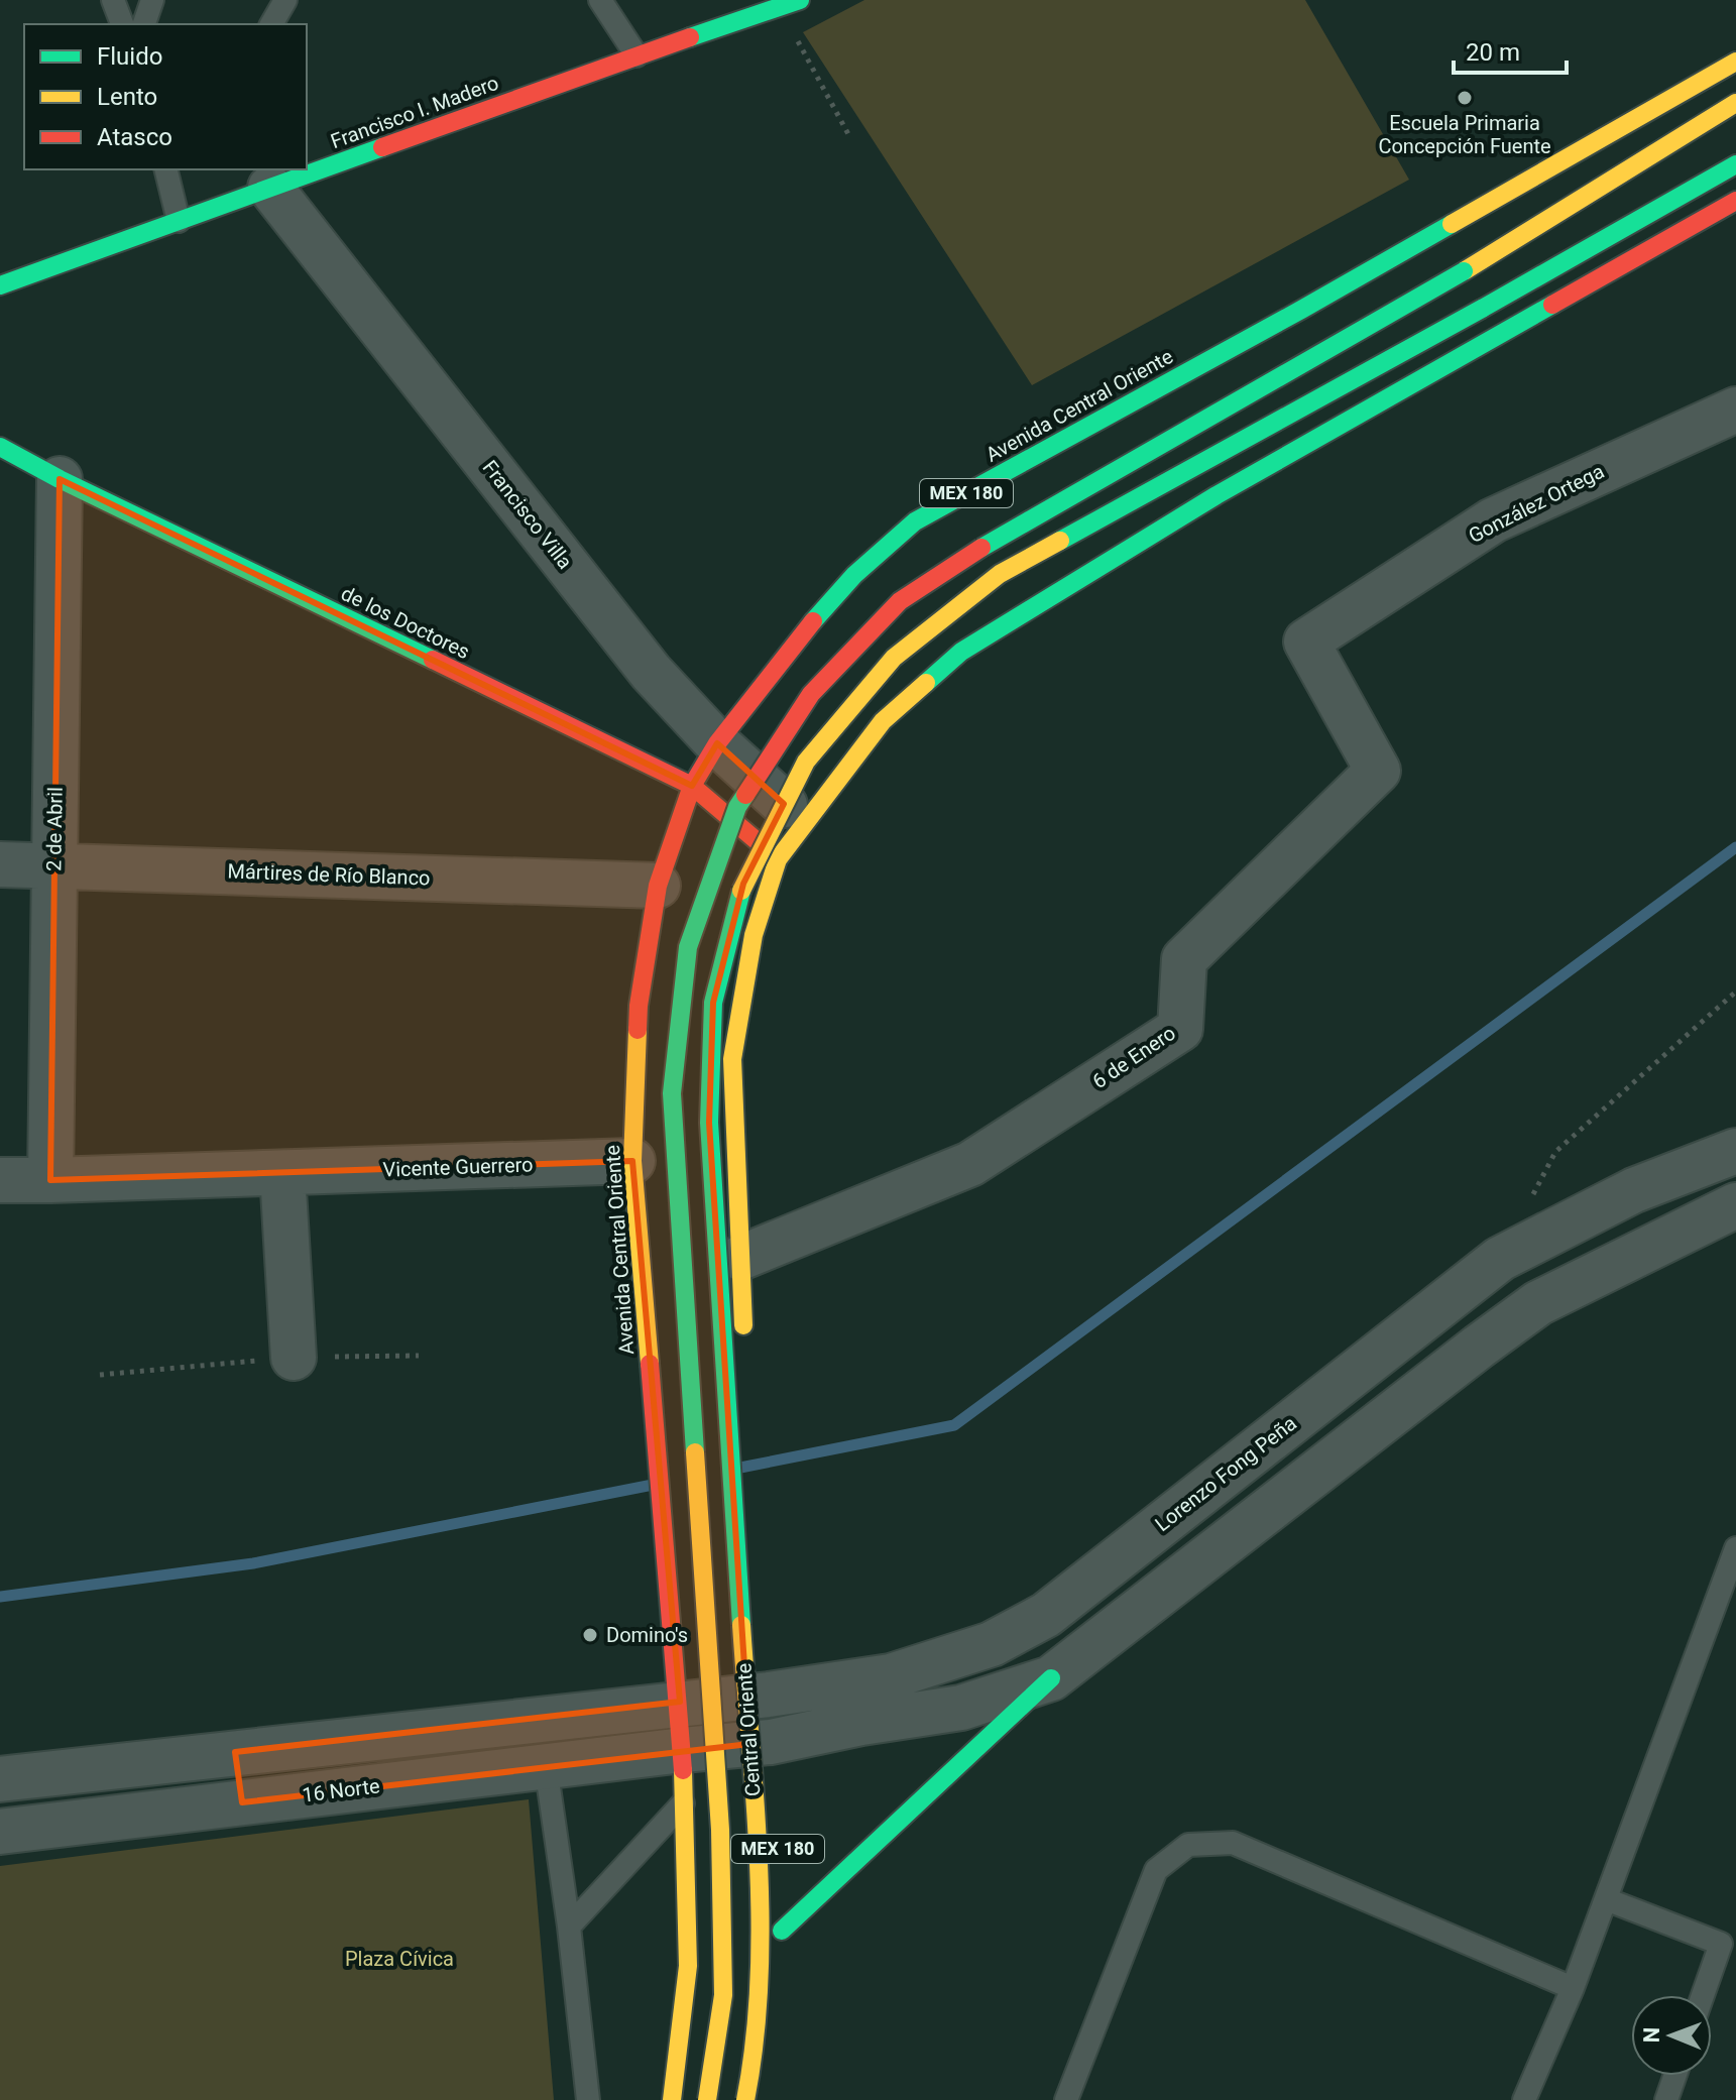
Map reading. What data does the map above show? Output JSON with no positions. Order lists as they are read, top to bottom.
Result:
{
  "streets": {
    "main road": [
      "Francisco I. Madero",
      "Avenida Central Oriente",
      "MEX 180",
      "de los Doctores"
    ],
    "street": [
      "González Ortega",
      "Francisco Villa",
      "2 de Abril",
      "Mártires de Río Blanco",
      "6 de Enero",
      "Vicente Guerrero",
      "Lorenzo Fong Peña",
      "16 Norte"
    ]
  },
  "crossings": [
    ["Francisco I. Madero", "Francisco Villa"],
    ["Avenida Central Oriente", "MEX 180"],
    ["Avenida Central Oriente", "Francisco Villa"],
    ["Avenida Central Oriente", "de los Doctores"],
    ["Avenida Central Oriente", "Mártires de Río Blanco"],
    ["Avenida Central Oriente", "Vicente Guerrero"],
    ["Avenida Central Oriente", "Lorenzo Fong Peña"],
    ["MEX 180", "Lorenzo Fong Peña"],
    ["MEX 180", "16 Norte"],
    ["González Ortega", "6 de Enero"],
    ["de los Doctores", "2 de Abril"],
    ["2 de Abril", "Mártires de Río Blanco"],
    ["2 de Abril", "Vicente Guerrero"],
    ["Lorenzo Fong Peña", "16 Norte"]
  ],
  "parks": ["Plaza Cívica"],
  "places": ["Escuela Primaria Concepción Fuente", "Domino's"],
  "legend": ["Fluido", "Lento", "Atasco"],
  "scale_bar": "20 m",
  "north": "left"
}
